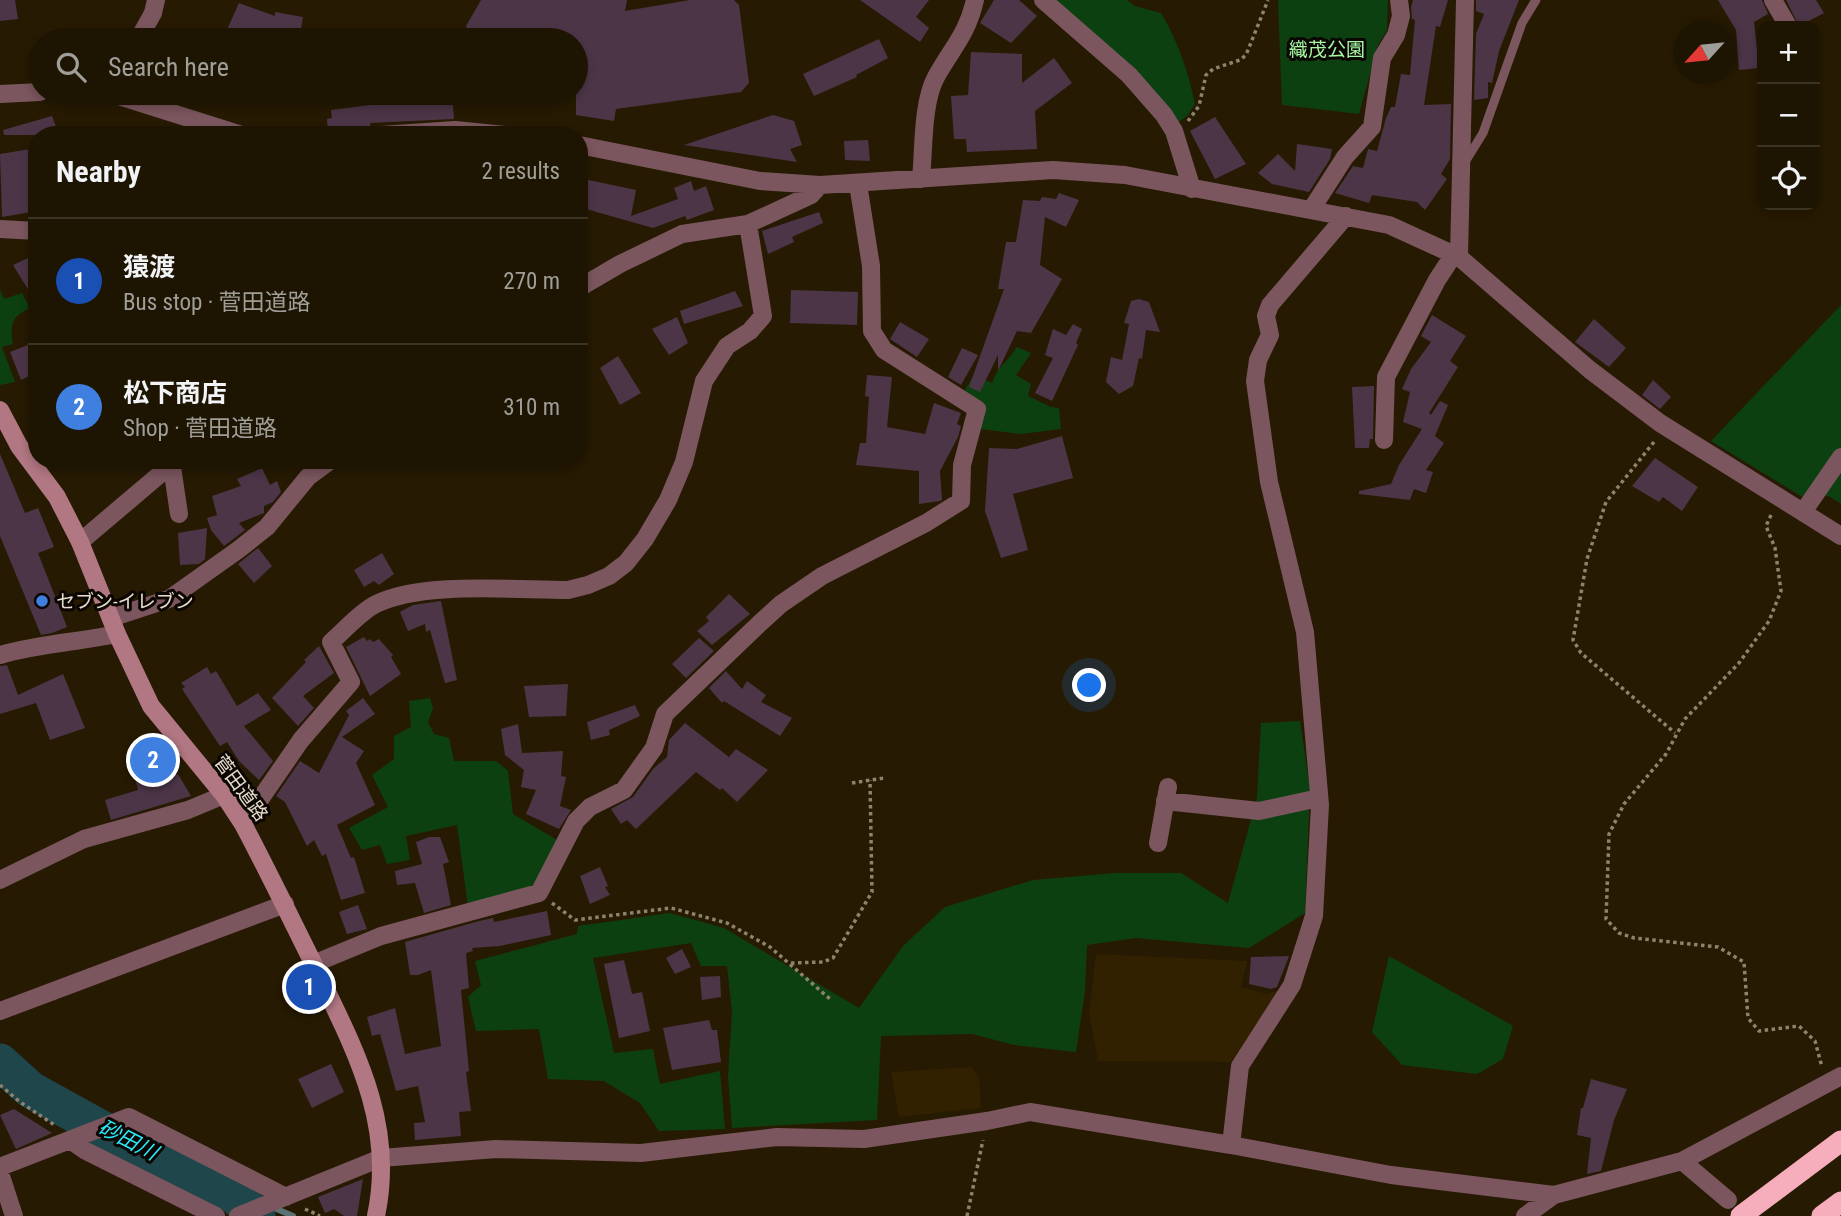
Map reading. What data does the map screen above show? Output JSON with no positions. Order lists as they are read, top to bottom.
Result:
{
  "streets": {
    "street": ["菅田道路"]
  },
  "water": ["砂田川"],
  "parks": ["織茂公園"],
  "places": ["セブン-イレブン"],
  "north": "bottom left",
  "page": {
    "map_buttons": ["+", "−"],
    "search": "Search here",
    "heading": ["Nearby", "2 results"],
    "list": [
      {
        "mark": "1",
        "name": "猿渡",
        "note": "Bus stop · 菅田道路",
        "value": "270 m"
      },
      {
        "mark": "2",
        "name": "松下商店",
        "note": "Shop · 菅田道路",
        "value": "310 m"
      }
    ],
    "pins": ["2", "1"]
  }
}
